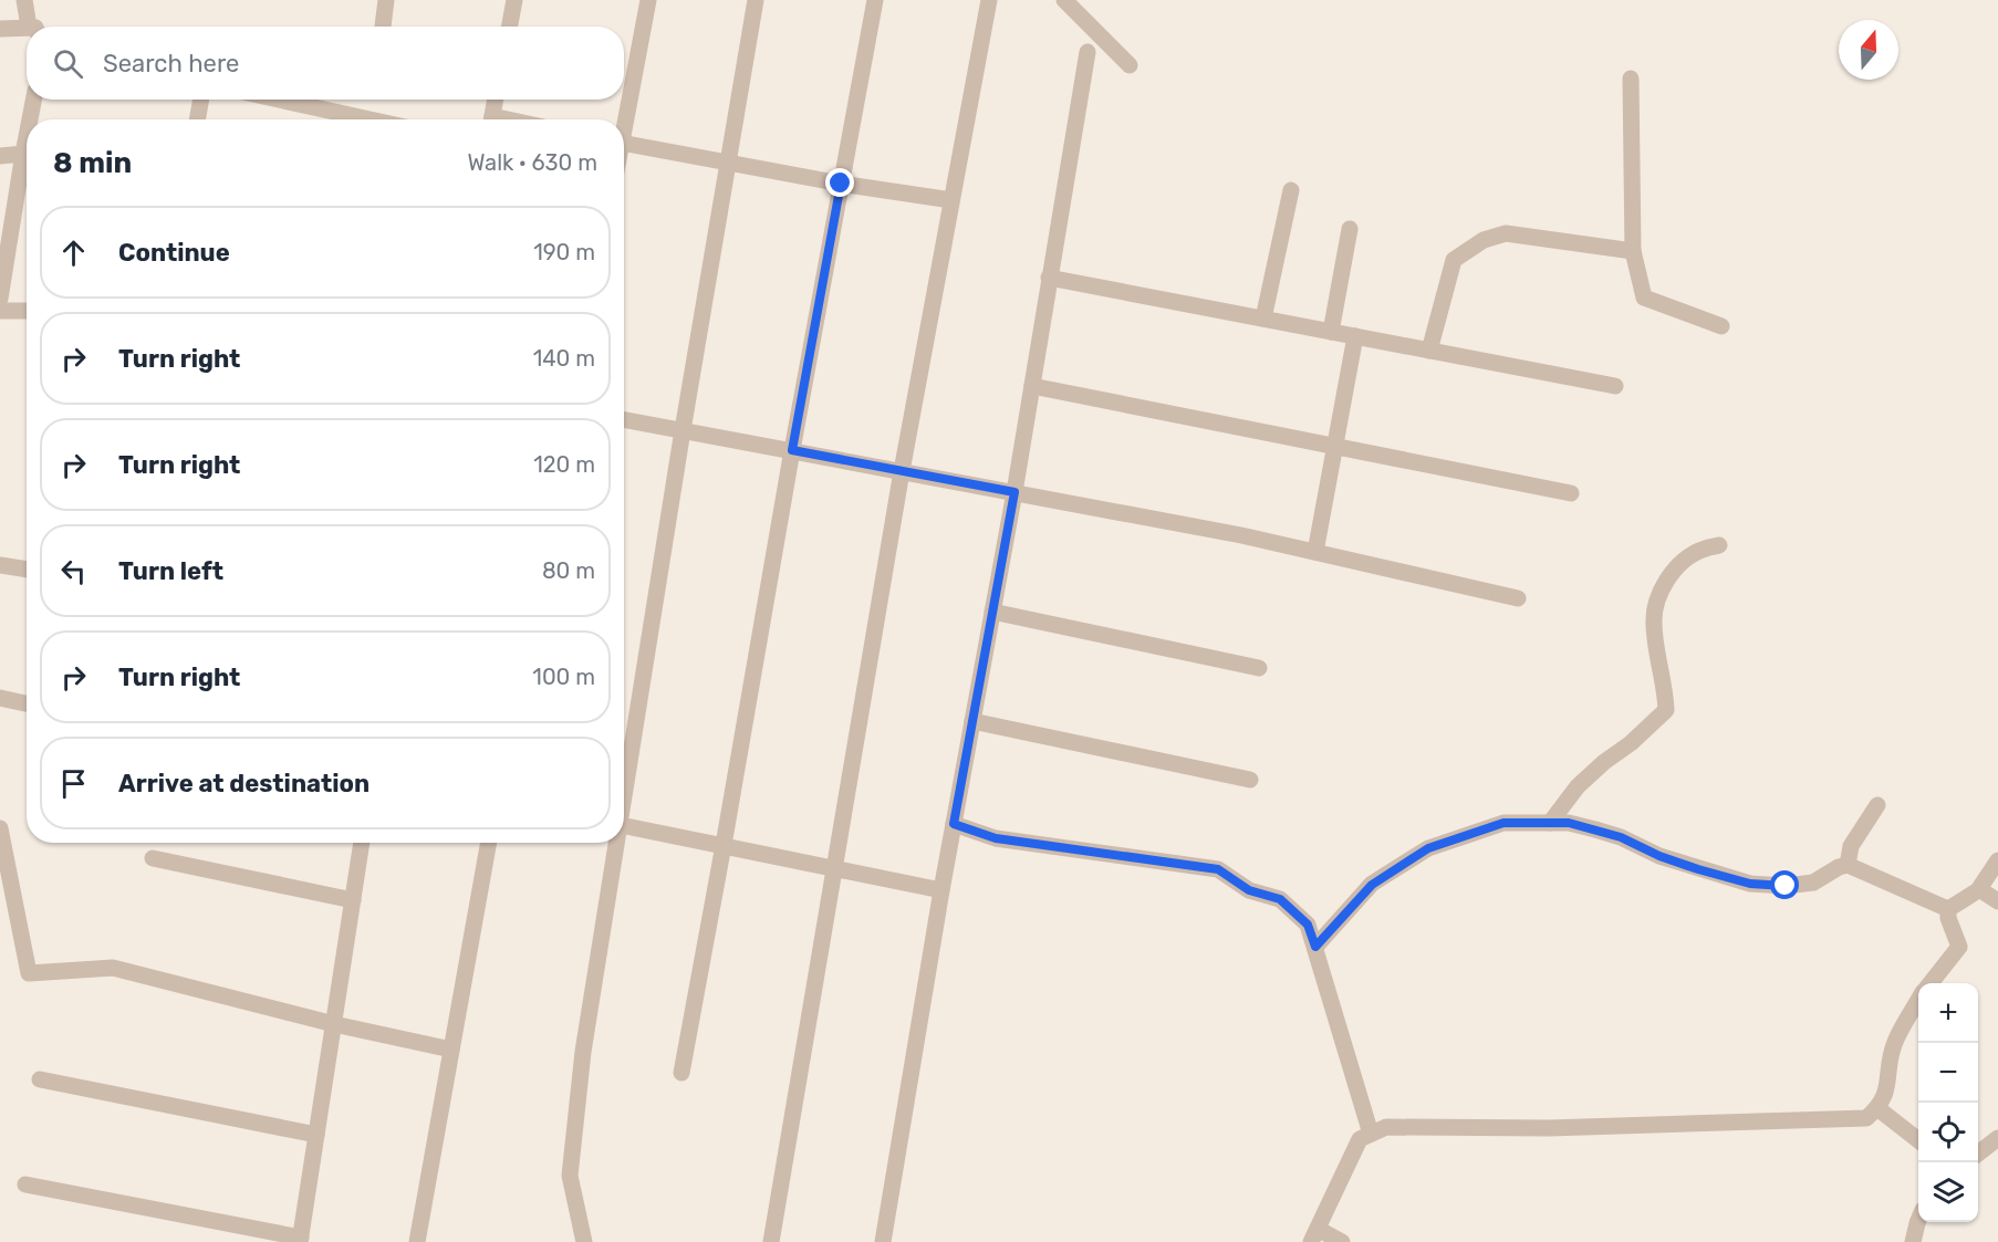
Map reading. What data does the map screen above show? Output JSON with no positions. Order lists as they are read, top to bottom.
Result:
{
  "north": "top",
  "page": {
    "search": "Search here",
    "heading": ["8 min", "Walk · 630 m"],
    "list": [
      ["Continue", "190 m"],
      ["Turn right", "140 m"],
      ["Turn right", "120 m"],
      ["Turn left", "80 m"],
      ["Turn right", "100 m"],
      "Arrive at destination"
    ],
    "map_buttons": ["+", "−"]
  }
}
